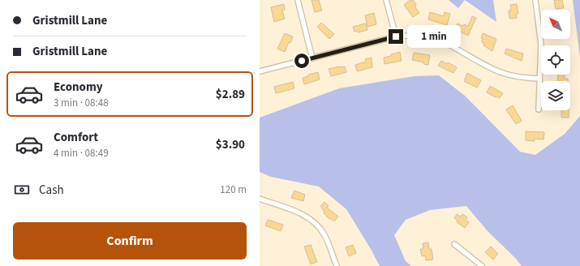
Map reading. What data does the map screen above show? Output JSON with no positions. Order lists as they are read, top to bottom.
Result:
{
  "north": "top left",
  "page": {
    "banner": ["Gristmill Lane", "Gristmill Lane"],
    "bubble": "1 min",
    "list": [
      {
        "name": "Economy",
        "note": "3 min · 08:48",
        "value": "$2.89"
      },
      {
        "name": "Comfort",
        "note": "4 min · 08:49",
        "value": "$3.90"
      }
    ],
    "pay": ["Cash", "120 m"],
    "buttons": "Confirm"
  }
}
